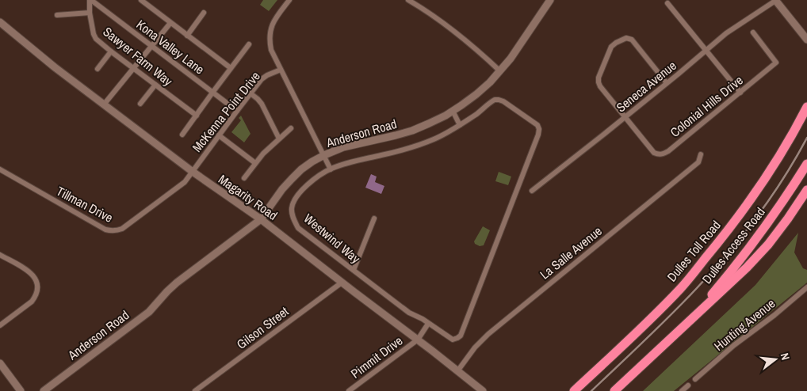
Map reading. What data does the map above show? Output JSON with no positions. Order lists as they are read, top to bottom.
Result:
{
  "streets": {
    "highway": ["Dulles Access Road", "Dulles Toll Road"],
    "street": [
      "Kona Valley Lane",
      "Sawyer Farm Way",
      "Seneca Avenue",
      "Colonial Hills Drive",
      "McKenna Point Drive",
      "Anderson Road",
      "Magarity Road",
      "Tillman Drive",
      "Westwind Way",
      "La Salle Avenue",
      "Hunting Avenue",
      "Gilson Street",
      "Pimmit Drive"
    ]
  },
  "crossings": [
    ["Kona Valley Lane", "Sawyer Farm Way"],
    ["Kona Valley Lane", "McKenna Point Drive"],
    ["Seneca Avenue", "Colonial Hills Drive"],
    ["McKenna Point Drive", "Magarity Road"],
    ["McKenna Point Drive", "Tillman Drive"],
    ["Anderson Road", "Magarity Road"],
    ["Magarity Road", "Tillman Drive"],
    ["Magarity Road", "La Salle Avenue"],
    ["Magarity Road", "Gilson Street"],
    ["Magarity Road", "Pimmit Drive"]
  ],
  "north": "right"
}
